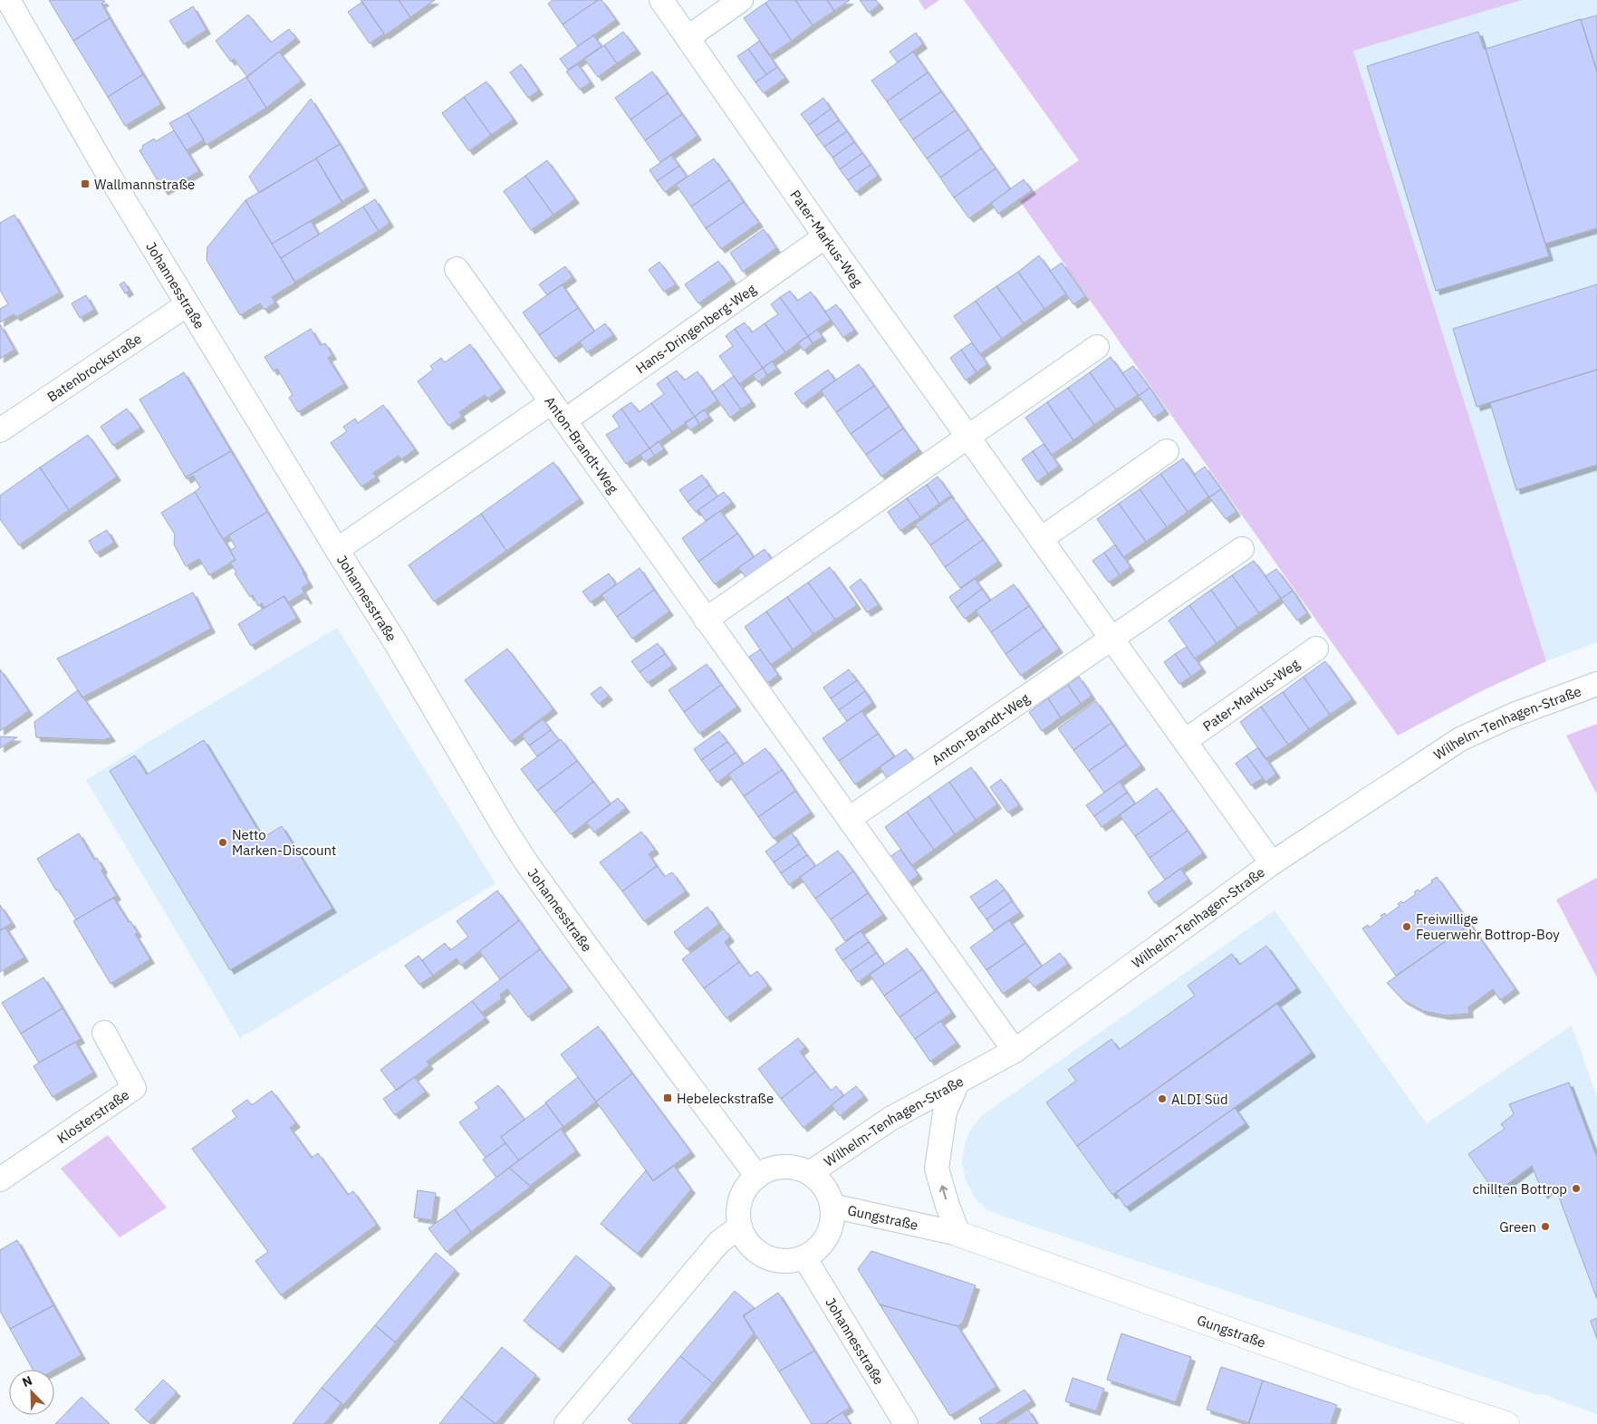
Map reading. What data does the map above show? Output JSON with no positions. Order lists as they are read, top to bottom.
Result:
{
  "streets": {
    "street": [
      "Pater-Markus-Weg",
      "Johannesstraße",
      "Hans-Dringenberg-Weg",
      "Batenbrockstraße",
      "Anton-Brandt-Weg",
      "Wilhelm-Tenhagen-Straße",
      "Klosterstraße",
      "Gungstraße"
    ]
  },
  "crossings": [
    ["Pater-Markus-Weg", "Hans-Dringenberg-Weg"],
    ["Pater-Markus-Weg", "Anton-Brandt-Weg"],
    ["Pater-Markus-Weg", "Wilhelm-Tenhagen-Straße"],
    ["Johannesstraße", "Hans-Dringenberg-Weg"],
    ["Johannesstraße", "Batenbrockstraße"],
    ["Johannesstraße", "Wilhelm-Tenhagen-Straße"],
    ["Johannesstraße", "Gungstraße"],
    ["Hans-Dringenberg-Weg", "Anton-Brandt-Weg"],
    ["Anton-Brandt-Weg", "Wilhelm-Tenhagen-Straße"],
    ["Wilhelm-Tenhagen-Straße", "Gungstraße"]
  ],
  "places": {
    "transit": ["Wallmannstraße", "Hebeleckstraße"],
    "other": [
      "Netto Marken-Discount",
      "Freiwillige Feuerwehr Bottrop-Boy",
      "ALDI Süd",
      "chillten Bottrop",
      "Green"
    ]
  },
  "north": "top left"
}
